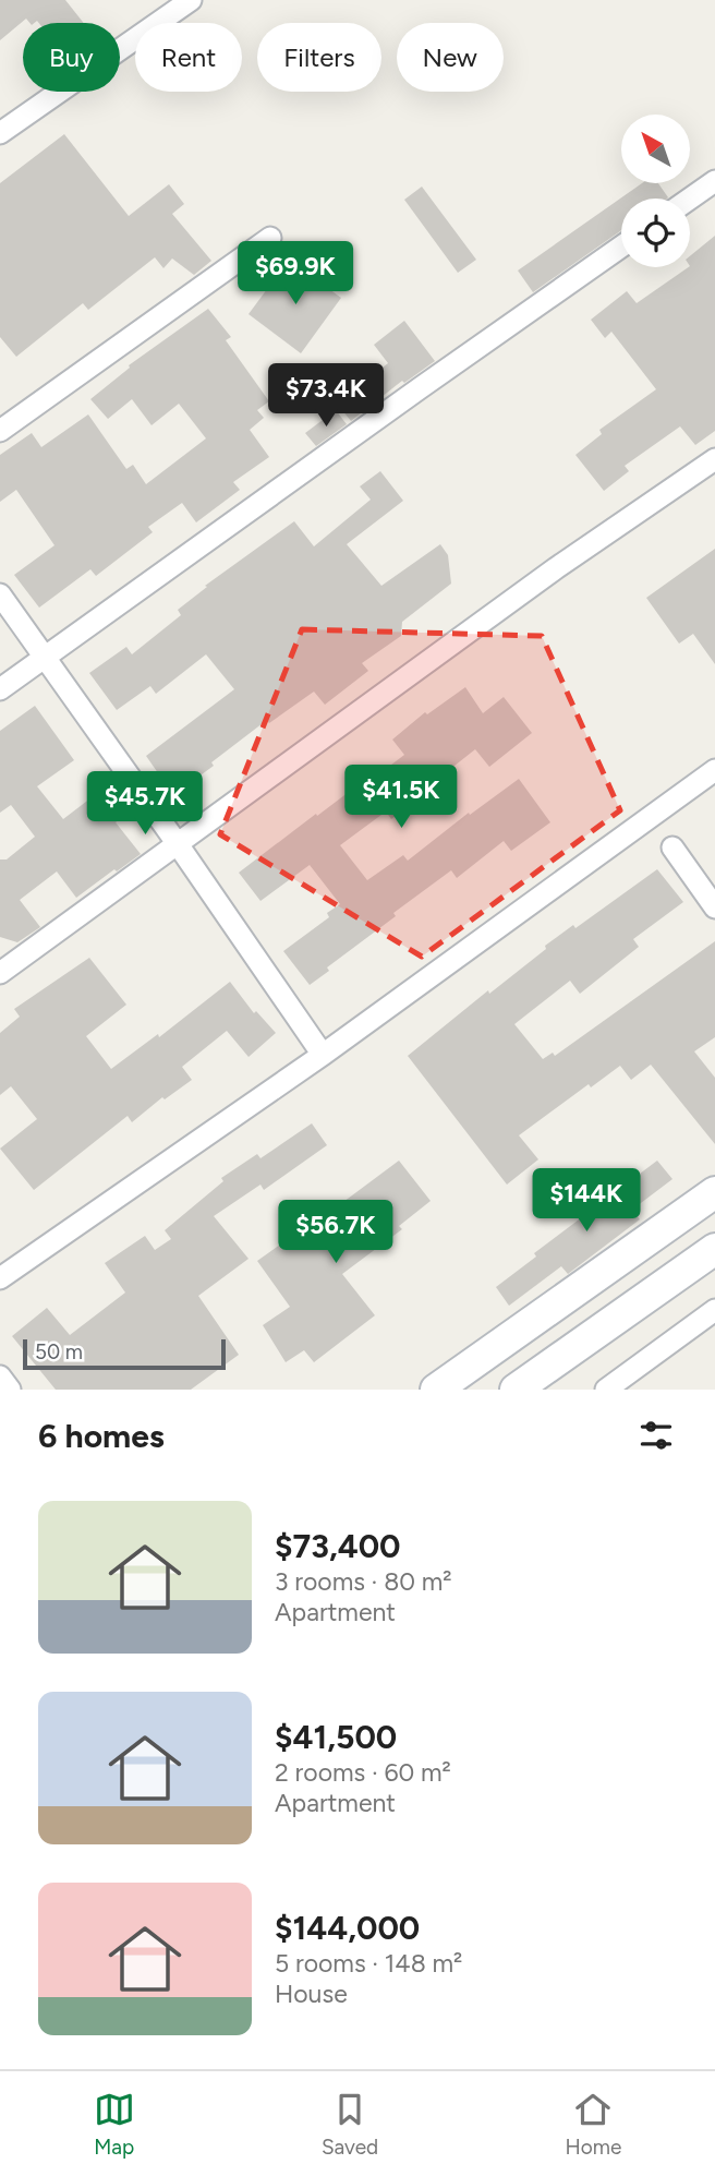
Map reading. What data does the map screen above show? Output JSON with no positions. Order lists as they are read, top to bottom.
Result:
{
  "scale_bar": "50 m",
  "north": "top left",
  "page": {
    "chip": [
      "Buy",
      "Rent",
      "Filters",
      "New"
    ],
    "price": [
      "$69.9K",
      "$73.4K",
      "$41.5K",
      "$45.7K",
      "$144K",
      "$56.7K"
    ],
    "scale": "50 m",
    "heading": "6 homes",
    "list": [
      {
        "name": "$73,400",
        "note": "3 rooms · 80 m² · Apartment"
      },
      {
        "name": "$41,500",
        "note": "2 rooms · 60 m² · Apartment"
      },
      {
        "name": "$144,000",
        "note": "5 rooms · 148 m² · House"
      }
    ],
    "tabs": ["Map", "Saved", "Home"]
  }
}
